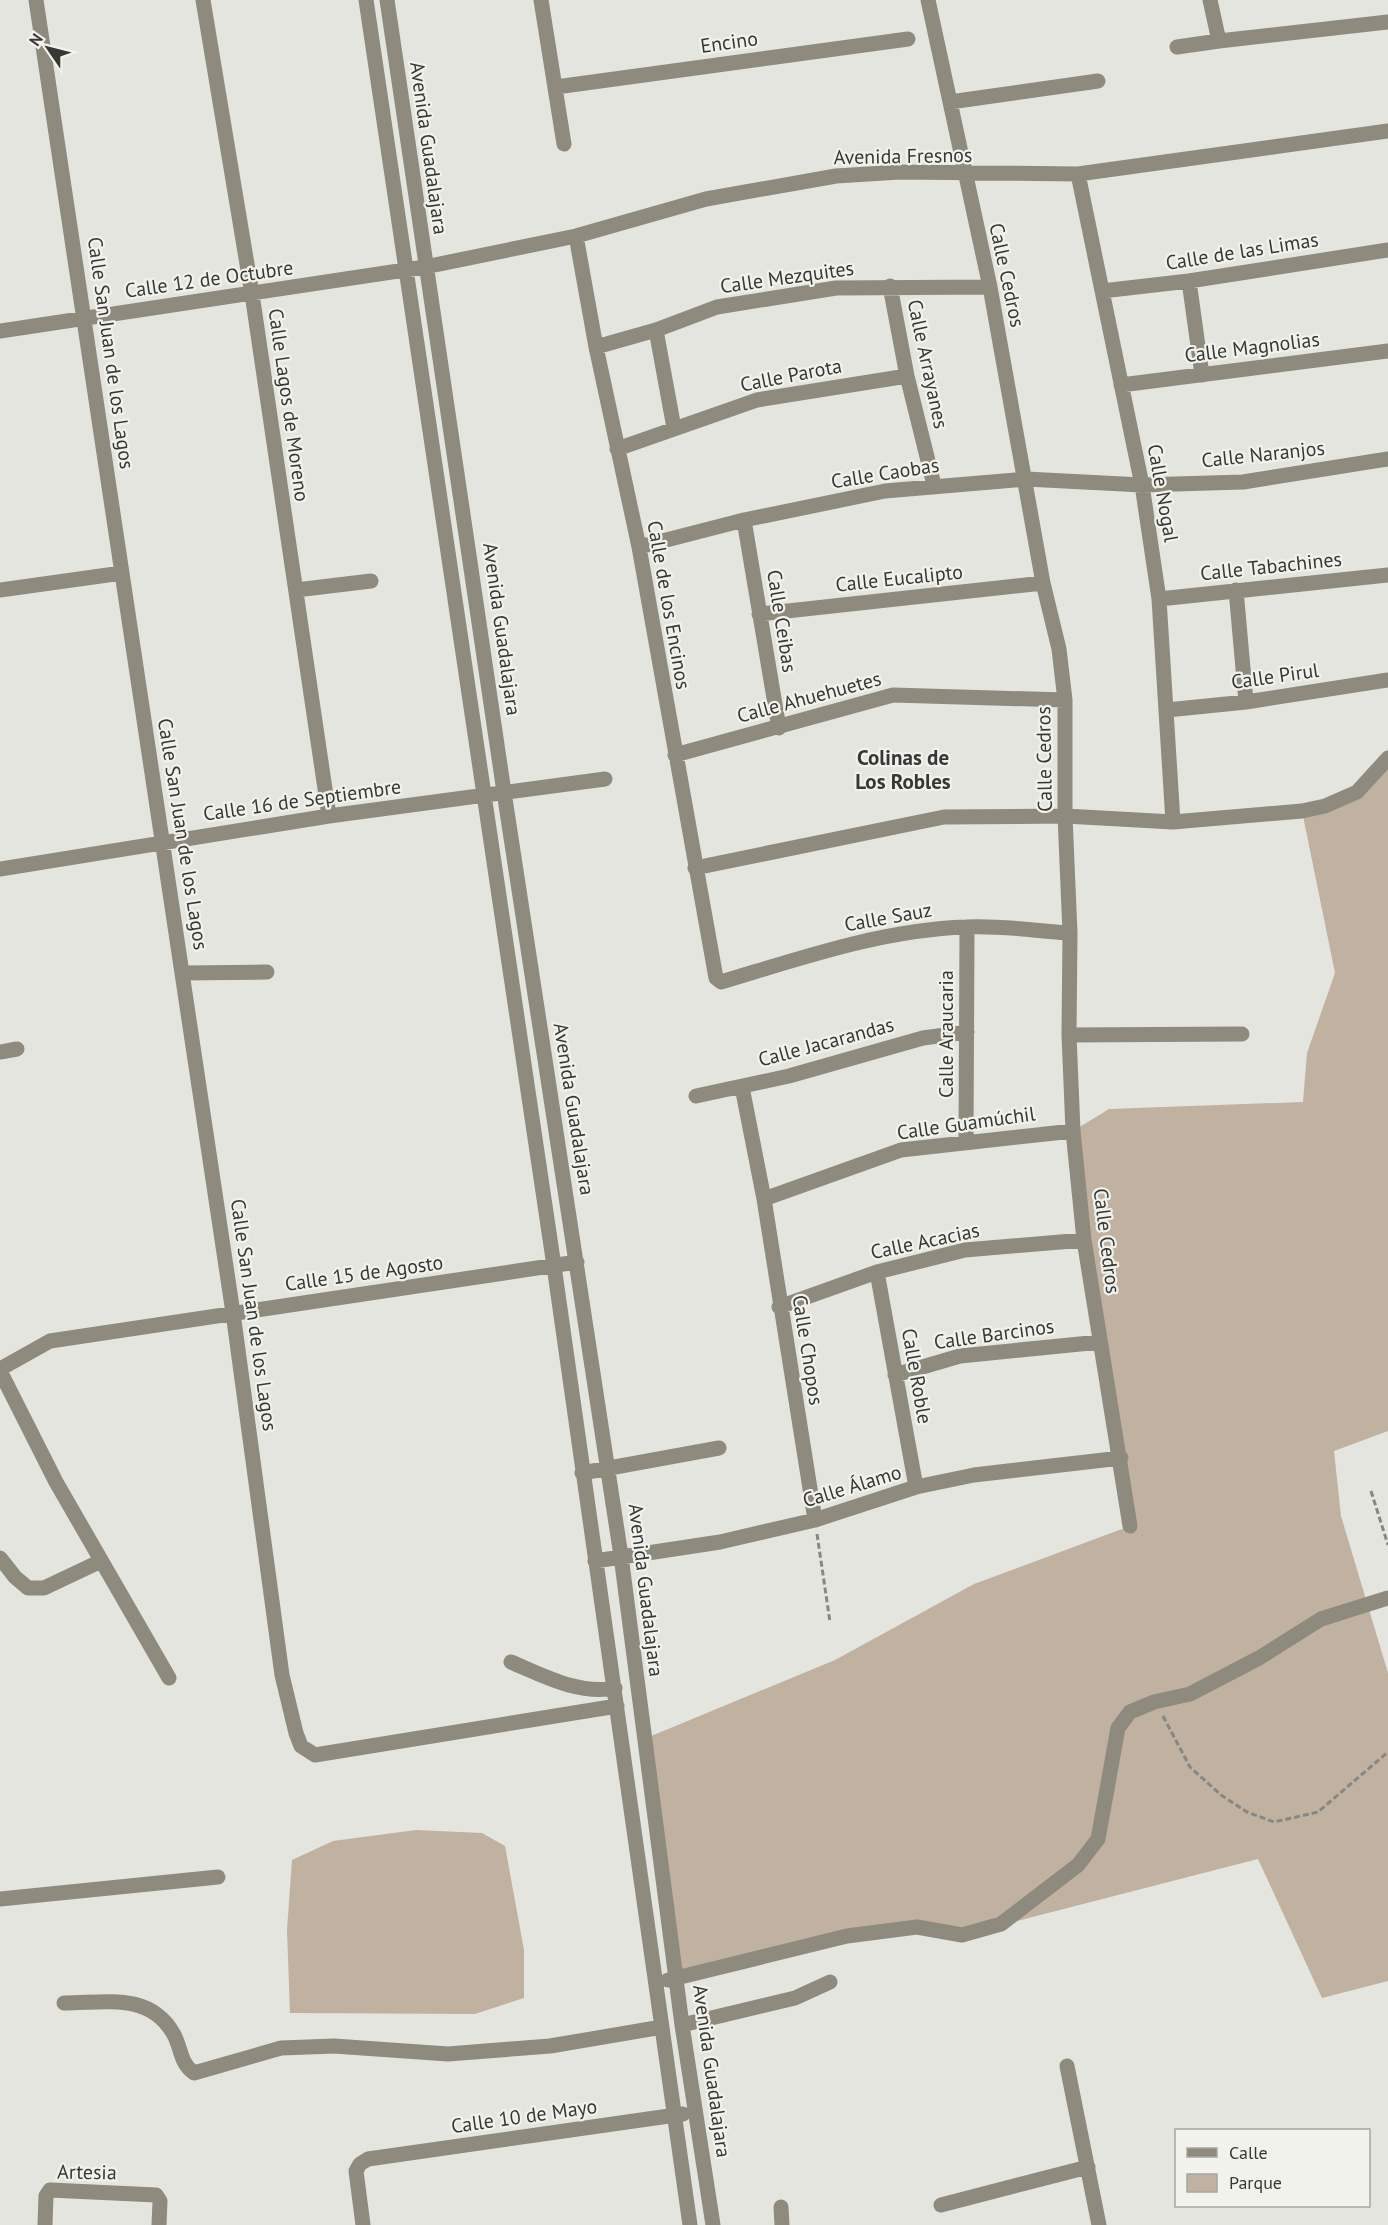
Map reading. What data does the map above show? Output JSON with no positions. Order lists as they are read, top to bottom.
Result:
{
  "streets": {
    "street": [
      "Encino",
      "Avenida Guadalajara",
      "Avenida Fresnos",
      "Calle de las Limas",
      "Calle Cedros",
      "Calle Mezquites",
      "Calle 12 de Octubre",
      "Calle Magnolias",
      "Calle San Juan de los Lagos",
      "Calle Arrayanes",
      "Calle Parota",
      "Calle Lagos de Moreno",
      "Calle Naranjos",
      "Calle Caobas",
      "Calle Nogal",
      "Calle Tabachines",
      "Calle Eucalipto",
      "Calle de los Encinos",
      "Calle Ceibas",
      "Calle Pirul",
      "Calle Ahuehuetes",
      "Calle 16 de Septiembre",
      "Calle Sauz",
      "Calle Araucaria",
      "Calle Jacarandas",
      "Calle Guamúchil",
      "Calle Acacias",
      "Calle 15 de Agosto",
      "Calle Barcinos",
      "Calle Chopos",
      "Calle Roble",
      "Calle Álamo",
      "Calle 10 de Mayo",
      "Artesia"
    ]
  },
  "crossings": [
    ["Avenida Guadalajara", "Avenida Fresnos"],
    ["Avenida Guadalajara", "Calle 12 de Octubre"],
    ["Avenida Guadalajara", "Calle San Juan de los Lagos"],
    ["Avenida Guadalajara", "Calle 16 de Septiembre"],
    ["Avenida Guadalajara", "Calle 15 de Agosto"],
    ["Avenida Guadalajara", "Calle Álamo"],
    ["Avenida Guadalajara", "Calle 10 de Mayo"],
    ["Avenida Fresnos", "Calle Cedros"],
    ["Avenida Fresnos", "Calle 12 de Octubre"],
    ["Avenida Fresnos", "Calle Nogal"],
    ["Avenida Fresnos", "Calle de los Encinos"],
    ["Calle de las Limas", "Calle Nogal"],
    ["Calle Cedros", "Calle Mezquites"],
    ["Calle Cedros", "Calle Caobas"],
    ["Calle Cedros", "Calle Eucalipto"],
    ["Calle Cedros", "Calle Ahuehuetes"],
    ["Calle Cedros", "Calle Sauz"],
    ["Calle Cedros", "Calle Guamúchil"],
    ["Calle Cedros", "Calle Acacias"],
    ["Calle Cedros", "Calle Barcinos"],
    ["Calle Cedros", "Calle Álamo"],
    ["Calle Mezquites", "Calle Arrayanes"],
    ["Calle Mezquites", "Calle de los Encinos"],
    ["Calle 12 de Octubre", "Calle San Juan de los Lagos"],
    ["Calle 12 de Octubre", "Calle Lagos de Moreno"],
    ["Calle Magnolias", "Calle Nogal"],
    ["Calle San Juan de los Lagos", "Calle 16 de Septiembre"],
    ["Calle San Juan de los Lagos", "Calle 15 de Agosto"],
    ["Calle Arrayanes", "Calle Parota"],
    ["Calle Arrayanes", "Calle Caobas"],
    ["Calle Parota", "Calle de los Encinos"],
    ["Calle Lagos de Moreno", "Calle 16 de Septiembre"],
    ["Calle Naranjos", "Calle Caobas"],
    ["Calle Naranjos", "Calle Nogal"],
    ["Calle Caobas", "Calle Nogal"],
    ["Calle Caobas", "Calle de los Encinos"],
    ["Calle Caobas", "Calle Ceibas"],
    ["Calle Nogal", "Calle Tabachines"],
    ["Calle Nogal", "Calle Pirul"],
    ["Calle Eucalipto", "Calle Ceibas"],
    ["Calle de los Encinos", "Calle Ahuehuetes"],
    ["Calle de los Encinos", "Calle Sauz"],
    ["Calle Ceibas", "Calle Ahuehuetes"],
    ["Calle Sauz", "Calle Araucaria"],
    ["Calle Araucaria", "Calle Jacarandas"],
    ["Calle Araucaria", "Calle Guamúchil"],
    ["Calle Jacarandas", "Calle Chopos"],
    ["Calle Guamúchil", "Calle Chopos"],
    ["Calle Acacias", "Calle Chopos"],
    ["Calle Acacias", "Calle Roble"],
    ["Calle Barcinos", "Calle Roble"],
    ["Calle Chopos", "Calle Álamo"],
    ["Calle Roble", "Calle Álamo"]
  ],
  "districts": ["Colinas de Los Robles"],
  "legend": ["Calle", "Parque"],
  "north": "top left"
}
